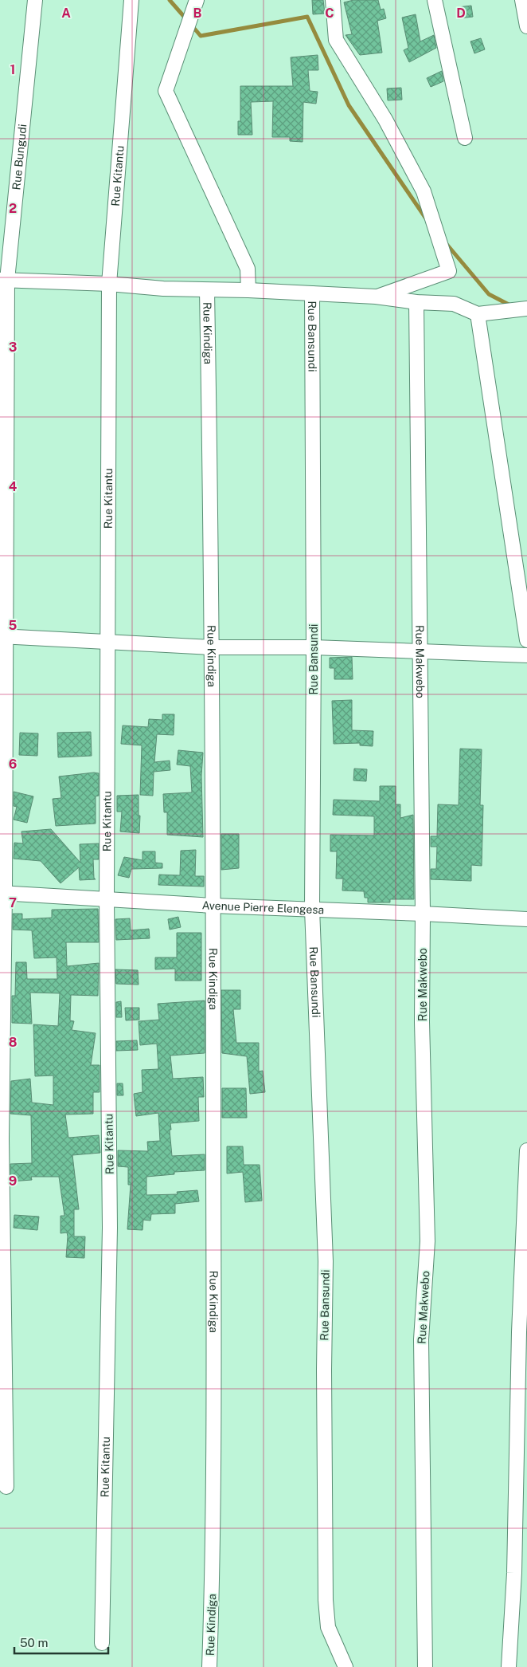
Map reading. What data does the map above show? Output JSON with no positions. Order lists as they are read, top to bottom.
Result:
{
  "streets": {
    "street": [
      "Rue Bungudi",
      "Rue Kitantu",
      "Rue Kindiga",
      "Rue Bansundi",
      "Rue Makwebo",
      "Avenue Pierre Elengesa"
    ]
  },
  "crossings": [
    ["Rue Bungudi", "Avenue Pierre Elengesa"],
    ["Rue Kitantu", "Avenue Pierre Elengesa"],
    ["Rue Kindiga", "Avenue Pierre Elengesa"],
    ["Rue Bansundi", "Avenue Pierre Elengesa"],
    ["Rue Makwebo", "Avenue Pierre Elengesa"]
  ],
  "scale_bar": "50 m",
  "grid": {
    "columns": [
      "A",
      "B",
      "C",
      "D"
    ],
    "rows": [
      "1",
      "2",
      "3",
      "4",
      "5",
      "6",
      "7",
      "8",
      "9"
    ]
  }
}
